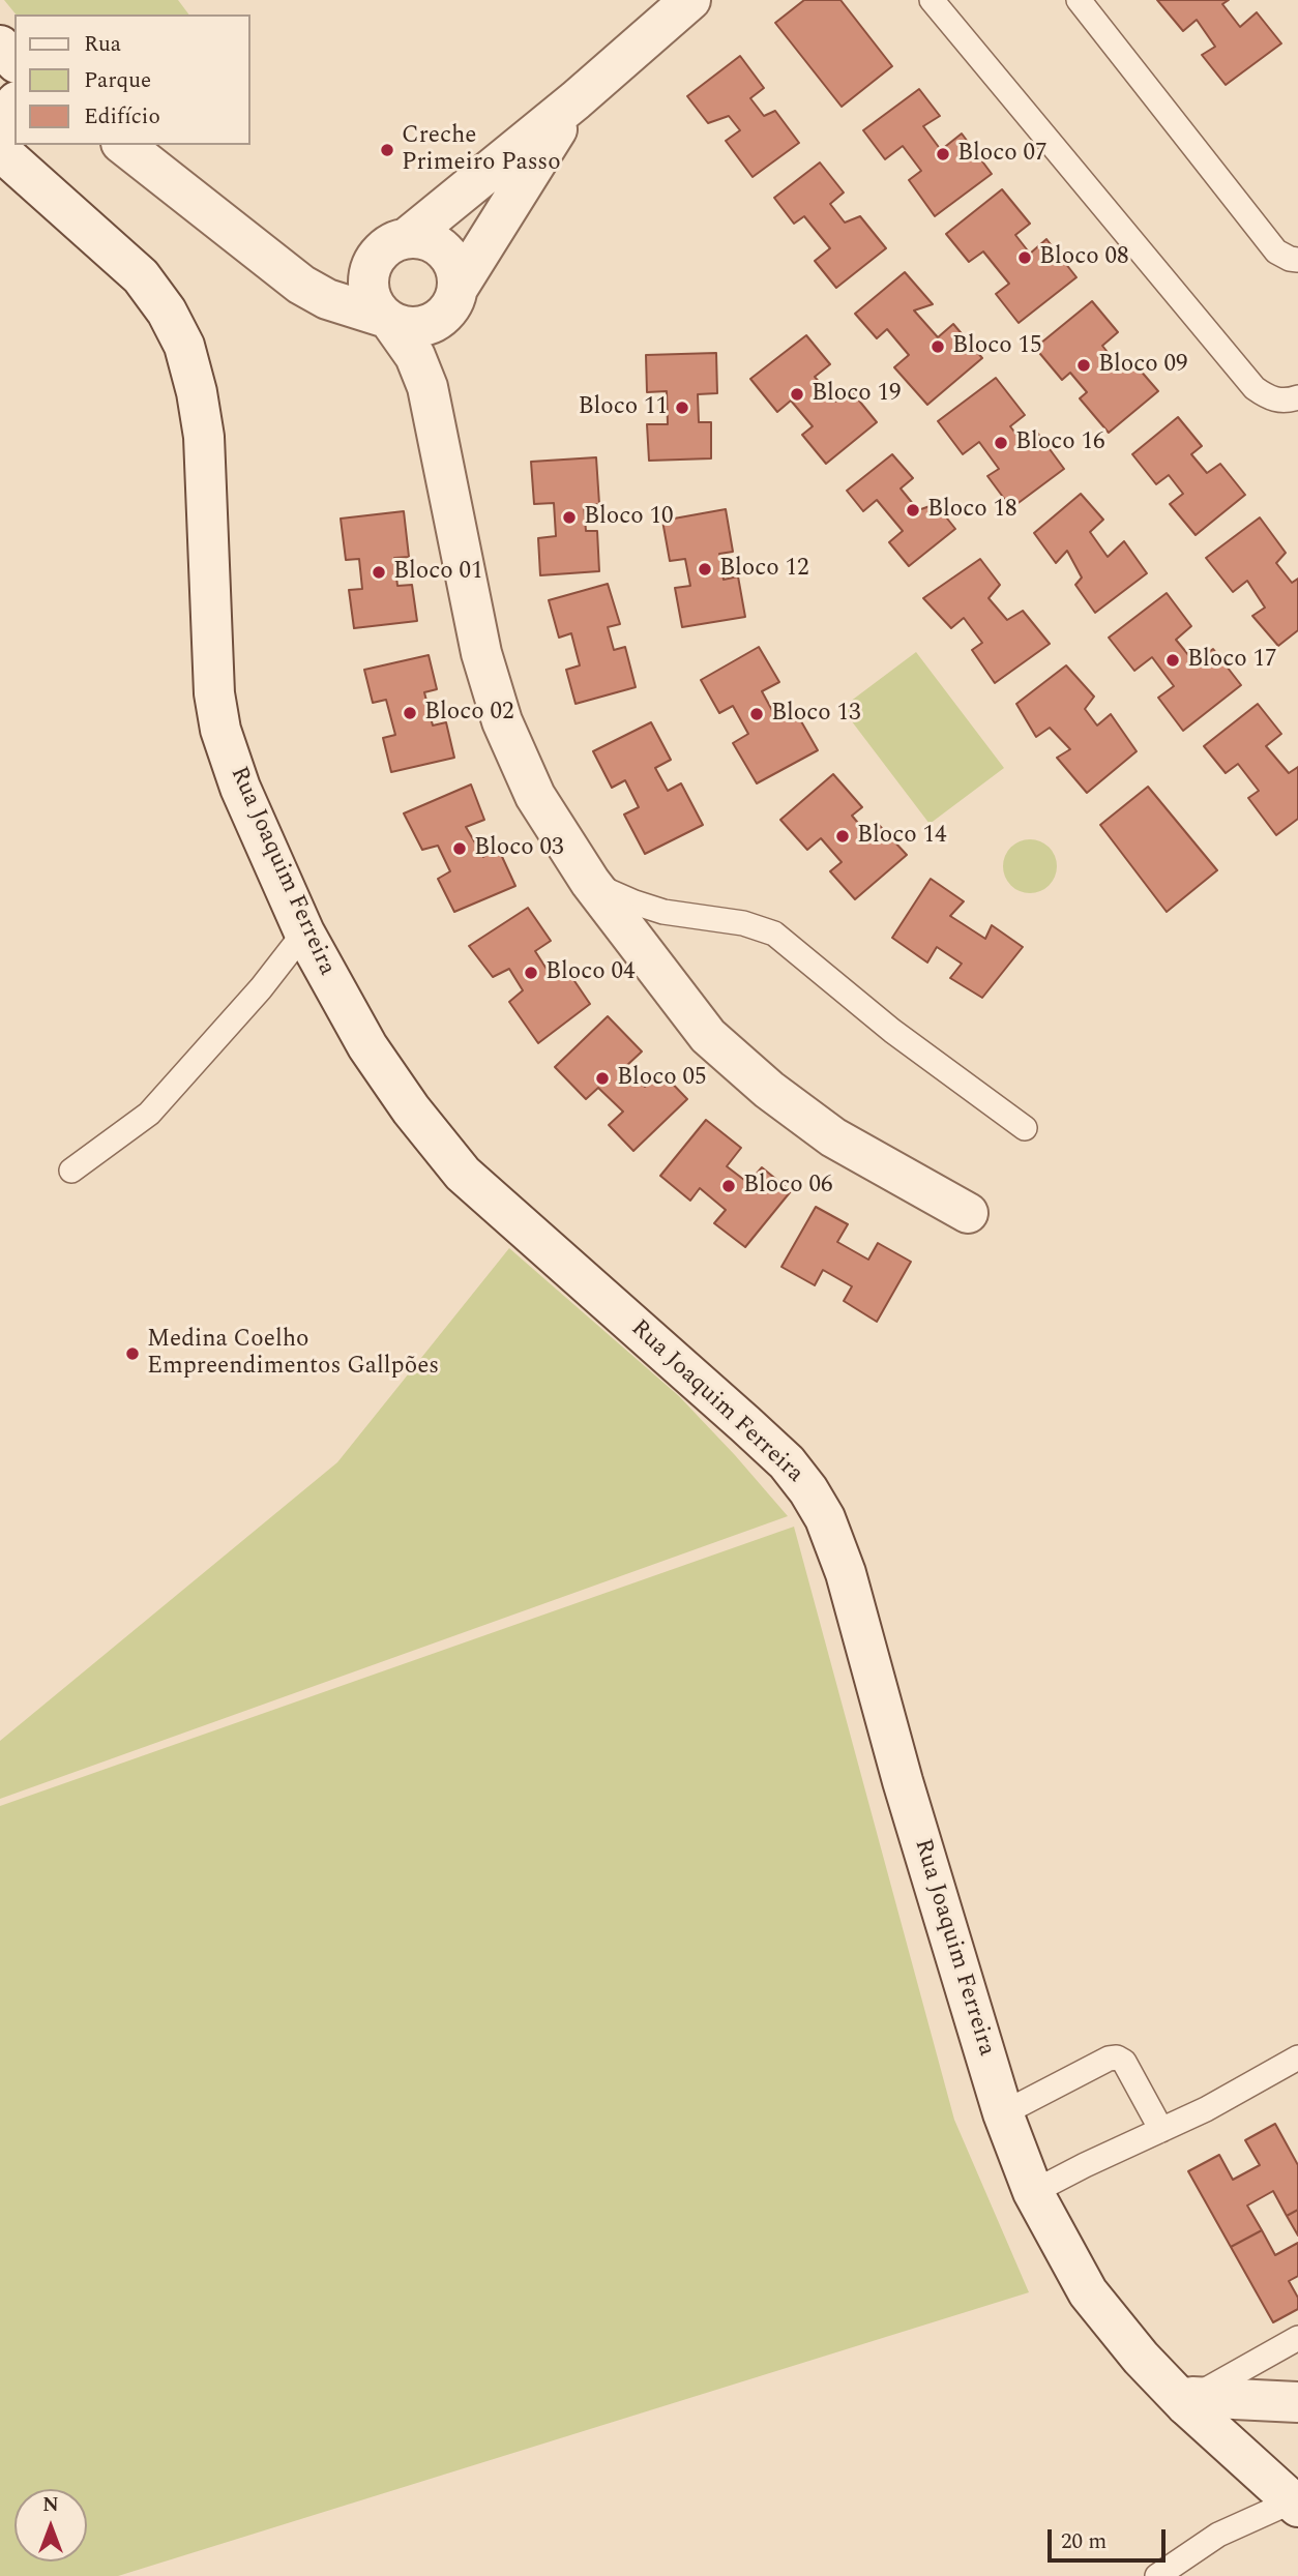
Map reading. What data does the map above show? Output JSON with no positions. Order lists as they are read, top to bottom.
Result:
{
  "streets": {
    "street": ["Rua Joaquim Ferreira"]
  },
  "places": [
    "Creche Primeiro Passo",
    "Bloco 07",
    "Bloco 08",
    "Bloco 15",
    "Bloco 09",
    "Bloco 19",
    "Bloco 11",
    "Bloco 16",
    "Bloco 18",
    "Bloco 10",
    "Bloco 12",
    "Bloco 01",
    "Bloco 17",
    "Bloco 02",
    "Bloco 13",
    "Bloco 14",
    "Bloco 03",
    "Bloco 04",
    "Bloco 05",
    "Bloco 06",
    "Medina Coelho Empreendimentos Gallpões"
  ],
  "legend": ["Rua", "Parque", "Edifício"],
  "scale_bar": "20 m",
  "north": "top"
}
